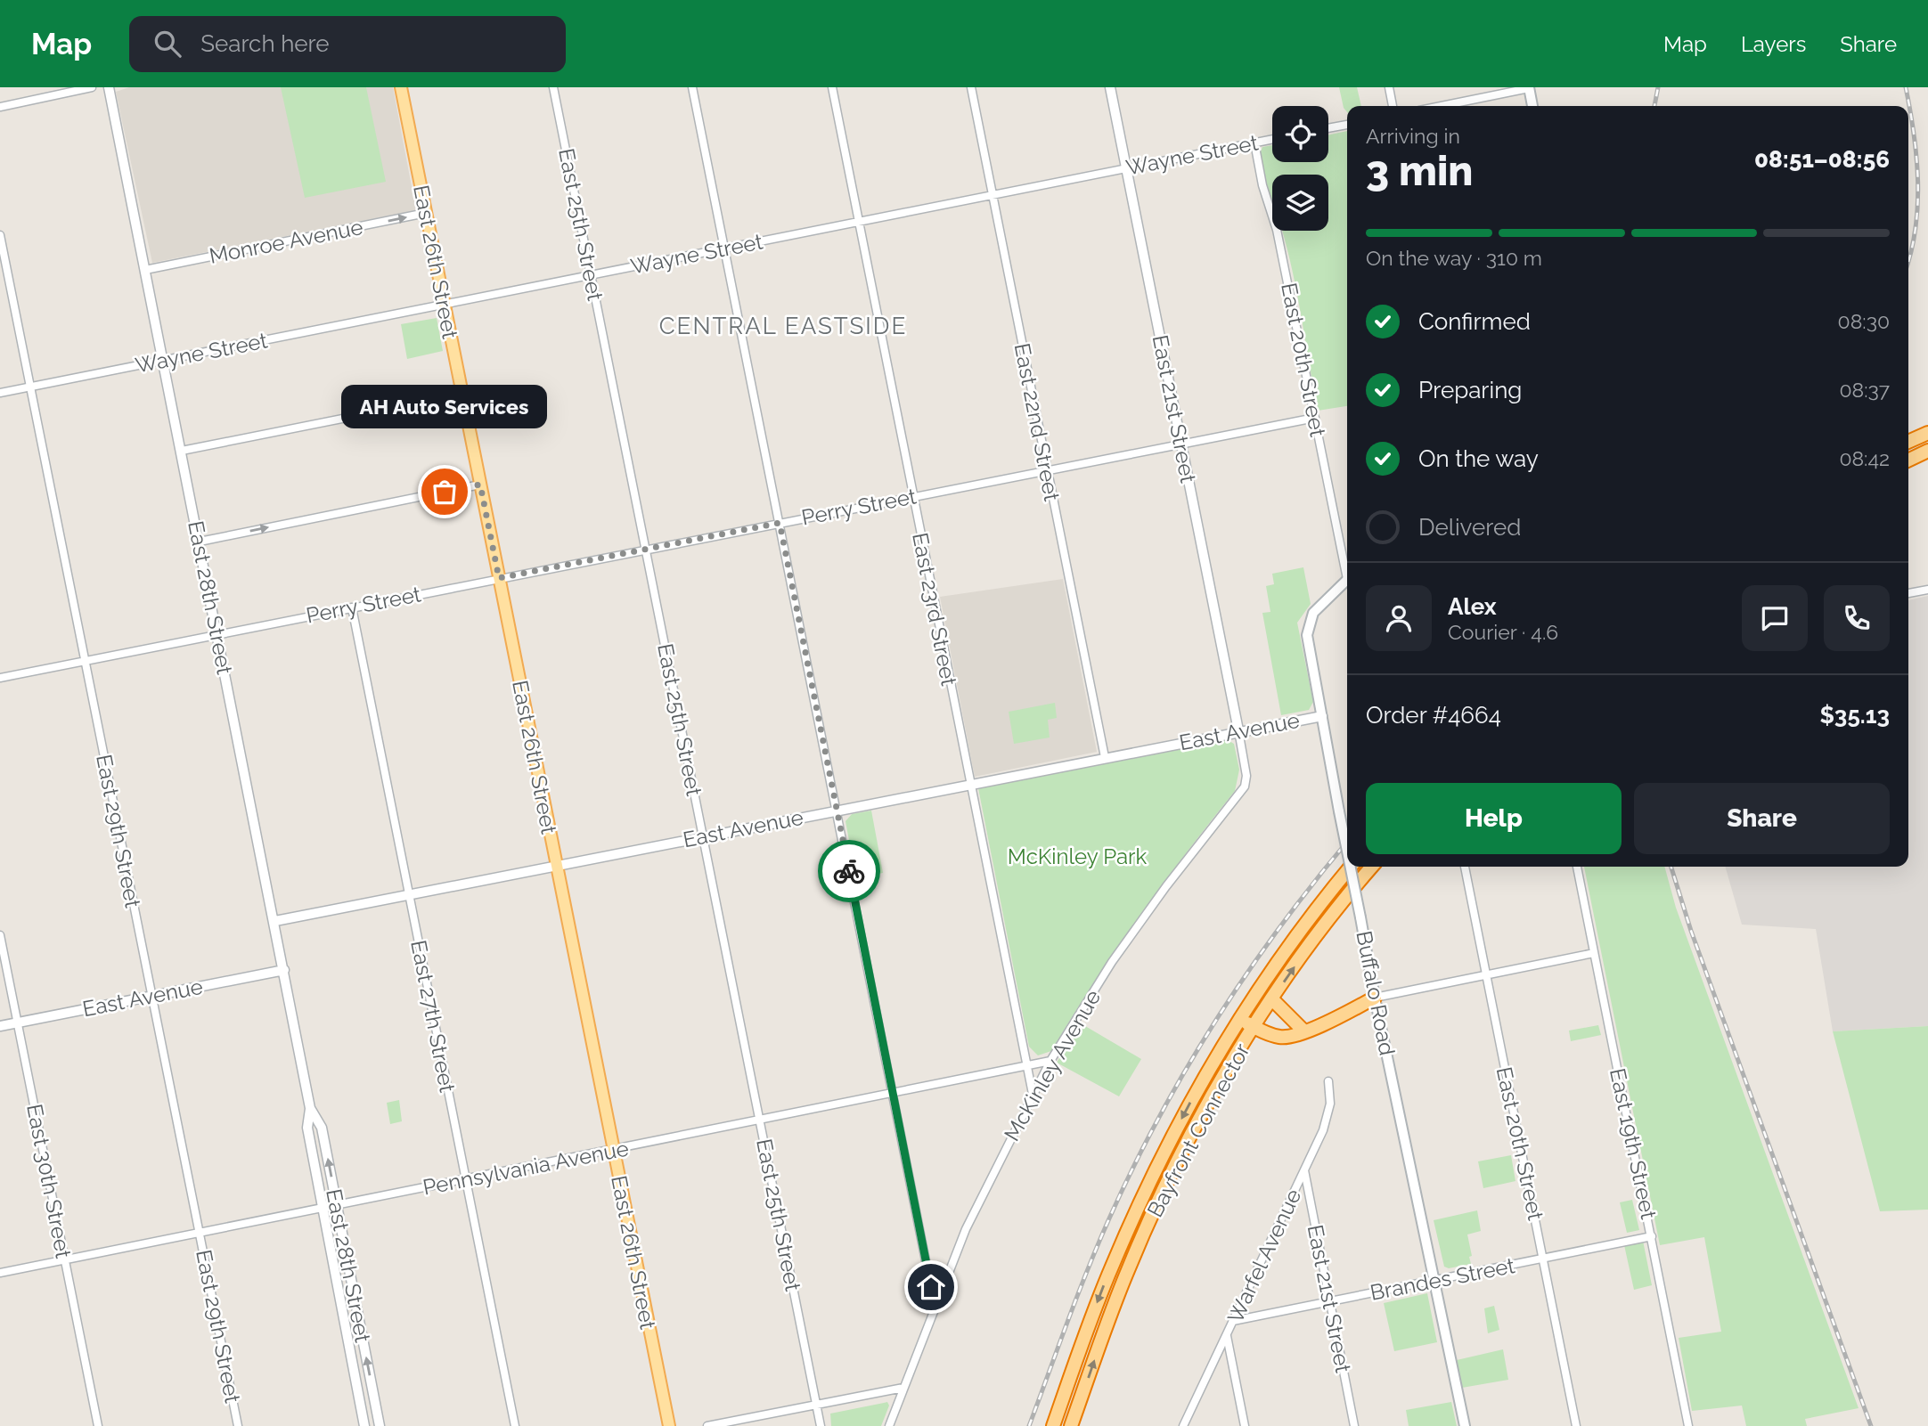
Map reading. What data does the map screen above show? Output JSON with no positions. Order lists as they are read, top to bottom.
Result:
{
  "streets": {
    "highway": ["Bayfront Connector"],
    "main road": ["East 26th Street", "Buffalo Road"],
    "street": [
      "Wayne Street",
      "East 25th Street",
      "Monroe Avenue",
      "East 20th Street",
      "East 21st Street",
      "East 22nd Street",
      "Perry Street",
      "East 28th Street",
      "East 23rd Street",
      "East Avenue",
      "East 29th Street",
      "East 27th Street",
      "McKinley Avenue",
      "East 19th Street",
      "Pennsylvania Avenue",
      "East 30th Street",
      "Warfel Avenue",
      "Brandes Street"
    ]
  },
  "crossings": [
    ["Wayne Street", "East 25th Street"],
    ["Wayne Street", "East 26th Street"],
    ["Wayne Street", "East 20th Street"],
    ["Wayne Street", "East 21st Street"],
    ["Wayne Street", "East 22nd Street"],
    ["Wayne Street", "East 28th Street"],
    ["Wayne Street", "East 23rd Street"],
    ["Wayne Street", "East 29th Street"],
    ["East 25th Street", "Perry Street"],
    ["East 25th Street", "East Avenue"],
    ["East 25th Street", "Pennsylvania Avenue"],
    ["Monroe Avenue", "East 26th Street"],
    ["Monroe Avenue", "East 28th Street"],
    ["East 26th Street", "Perry Street"],
    ["East 26th Street", "East Avenue"],
    ["East 26th Street", "Pennsylvania Avenue"],
    ["East 20th Street", "Perry Street"],
    ["East 20th Street", "Brandes Street"],
    ["East 21st Street", "Perry Street"],
    ["East 21st Street", "East Avenue"],
    ["East 21st Street", "McKinley Avenue"],
    ["East 21st Street", "Warfel Avenue"],
    ["East 21st Street", "Brandes Street"],
    ["East 22nd Street", "Perry Street"],
    ["East 22nd Street", "East Avenue"],
    ["Perry Street", "East 28th Street"],
    ["Perry Street", "East 23rd Street"],
    ["Perry Street", "East 29th Street"],
    ["Perry Street", "East 27th Street"],
    ["East 28th Street", "East Avenue"],
    ["East 28th Street", "Pennsylvania Avenue"],
    ["East 23rd Street", "East Avenue"],
    ["East 23rd Street", "McKinley Avenue"],
    ["East 23rd Street", "Pennsylvania Avenue"],
    ["East Avenue", "East 29th Street"],
    ["East Avenue", "Buffalo Road"],
    ["East Avenue", "East 27th Street"],
    ["East Avenue", "McKinley Avenue"],
    ["East Avenue", "East 30th Street"],
    ["East 29th Street", "Pennsylvania Avenue"],
    ["Buffalo Road", "Brandes Street"],
    ["East 27th Street", "Pennsylvania Avenue"],
    ["McKinley Avenue", "Pennsylvania Avenue"],
    ["East 19th Street", "Brandes Street"],
    ["Pennsylvania Avenue", "East 30th Street"],
    ["Warfel Avenue", "Brandes Street"]
  ],
  "one_way": ["Monroe Avenue"],
  "districts": ["CENTRAL EASTSIDE"],
  "parks": ["McKinley Park"],
  "places": ["AH Auto Services"],
  "page": {
    "header": "Map",
    "search": "Search here",
    "nav": ["Map", "Layers", "Share"],
    "heading": ["3 min", "Arriving in", "08:51–08:56"],
    "panel": [
      "Alex",
      "Courier · 4.6",
      "Order #4664",
      "$35.13"
    ],
    "bar": "On the way · 310 m",
    "list": [
      ["Confirmed", "08:30"],
      ["Preparing", "08:37"],
      ["On the way", "08:42"],
      "Delivered"
    ],
    "bubble": "AH Auto Services",
    "buttons": ["Help", "Share"]
  }
}
